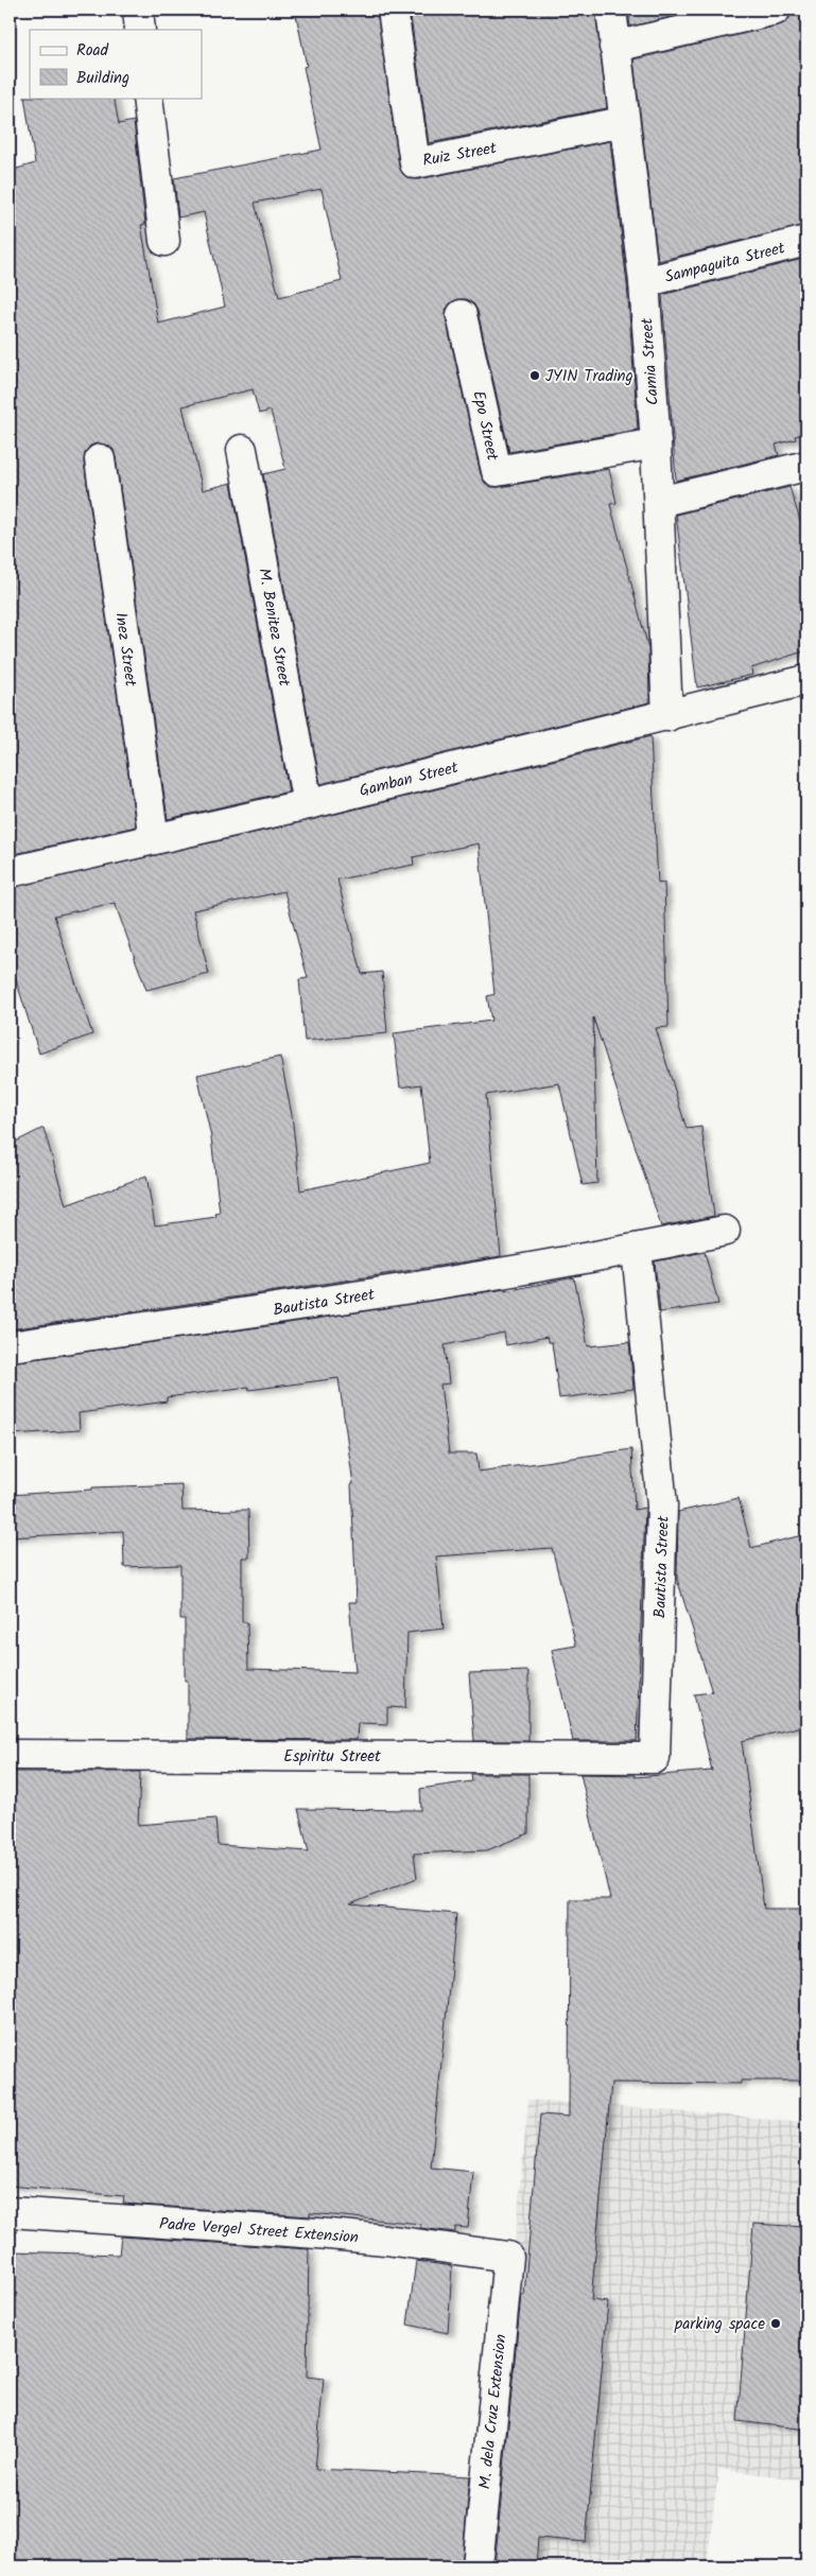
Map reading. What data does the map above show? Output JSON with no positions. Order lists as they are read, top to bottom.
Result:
{
  "streets": {
    "street": [
      "Ruiz Street",
      "Sampaguita Street",
      "Camia Street",
      "Epo Street",
      "M. Benitez Street",
      "Inez Street",
      "Gamban Street",
      "Bautista Street",
      "Espiritu Street",
      "Padre Vergel Street Extension",
      "M. dela Cruz Extension"
    ]
  },
  "crossings": [
    ["Ruiz Street", "Camia Street"],
    ["Sampaguita Street", "Camia Street"],
    ["Camia Street", "Epo Street"],
    ["Camia Street", "Gamban Street"],
    ["M. Benitez Street", "Gamban Street"],
    ["Inez Street", "Gamban Street"],
    ["Bautista Street", "Espiritu Street"],
    ["Padre Vergel Street Extension", "M. dela Cruz Extension"]
  ],
  "places": ["JYIN Trading", "parking space"],
  "legend": ["Road", "Building"]
}
